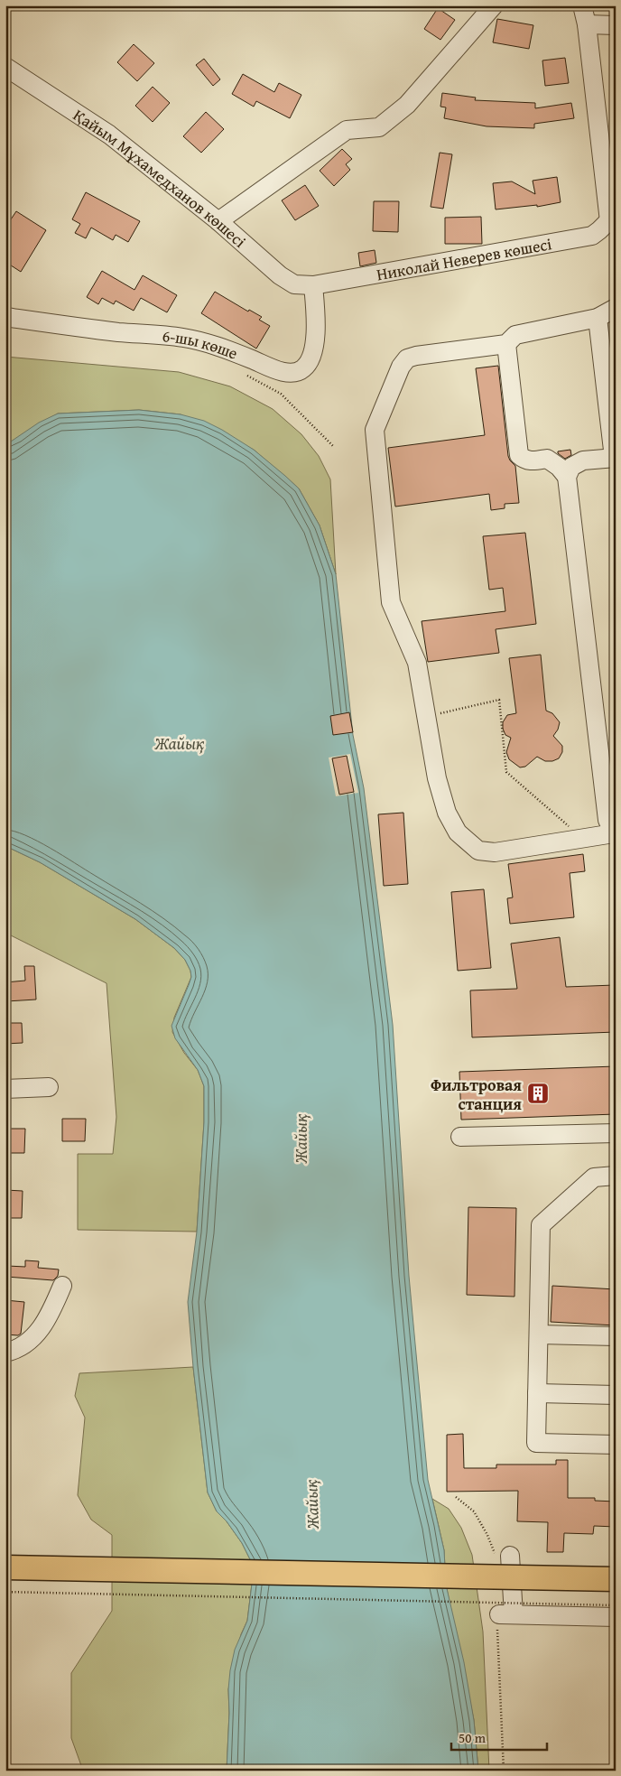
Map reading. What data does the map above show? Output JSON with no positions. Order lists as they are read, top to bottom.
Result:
{
  "streets": {
    "street": ["Қайым Мұхамедханов көшесi", "Николай Неверев көшесі", "6-шы көше"]
  },
  "crossings": [
    ["Қайым Мұхамедханов көшесi", "Николай Неверев көшесі"],
    ["Қайым Мұхамедханов көшесi", "6-шы көше"],
    ["Николай Неверев көшесі", "6-шы көше"]
  ],
  "water": ["Жайық"],
  "places": {
    "building": ["Фильтровая станция"]
  },
  "scale_bar": "50 m"
}
